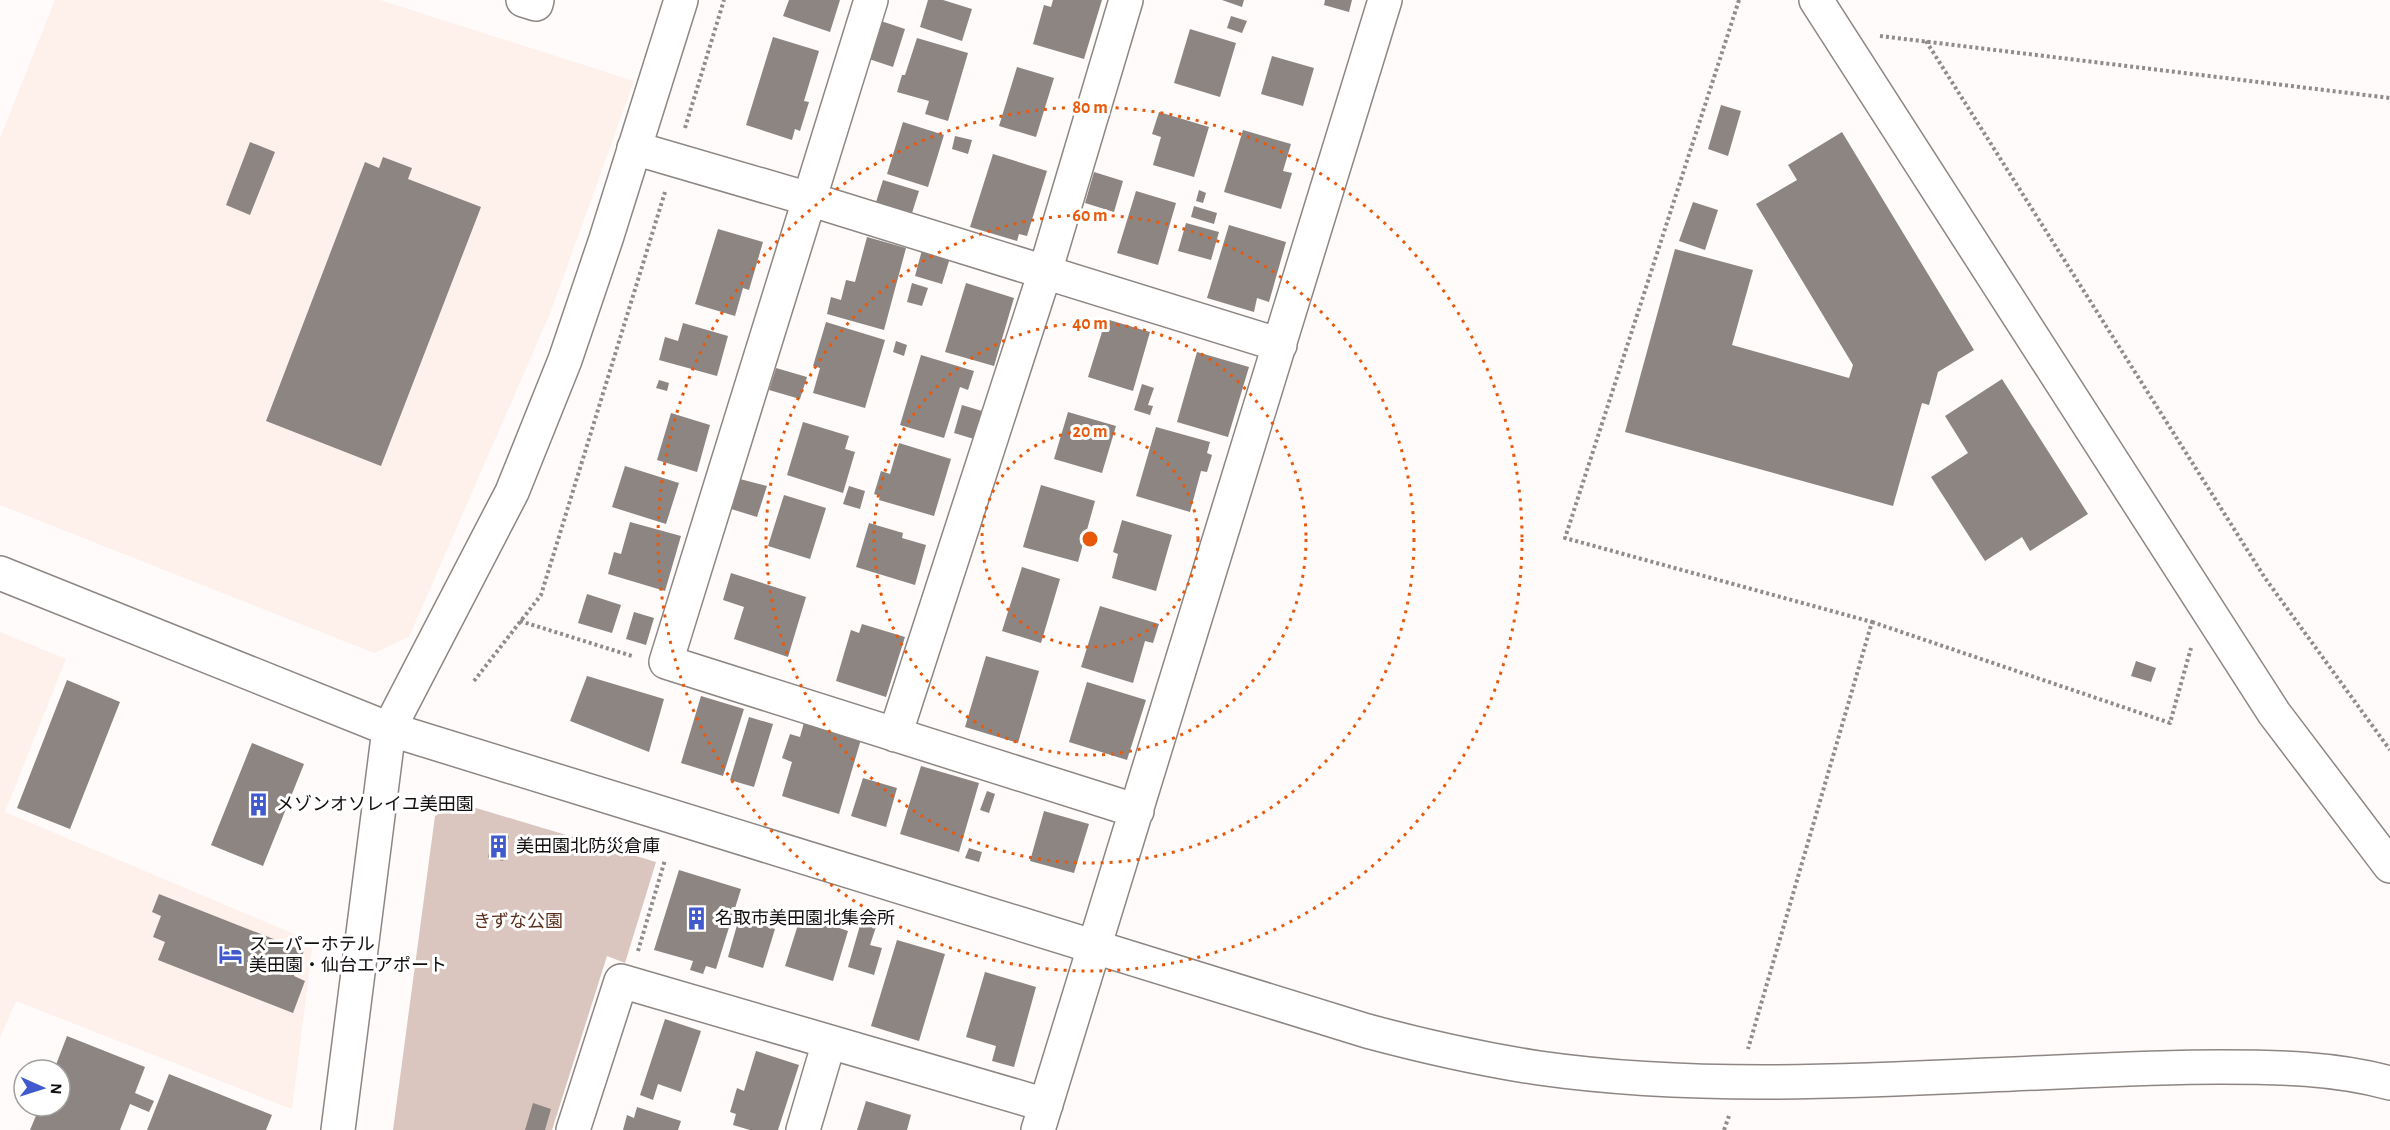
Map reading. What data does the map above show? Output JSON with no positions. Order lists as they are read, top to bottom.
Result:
{
  "parks": ["きずな公園"],
  "places": {
    "building": ["メゾンオソレイユ美田園", "美田園北防災倉庫", "名取市美田園北集会所"],
    "hotel": ["スーパーホテル 美田園・仙台エアポート"]
  },
  "north": "right",
  "rings": [
    "80 m",
    "60 m",
    "40 m",
    "20 m"
  ]
}
